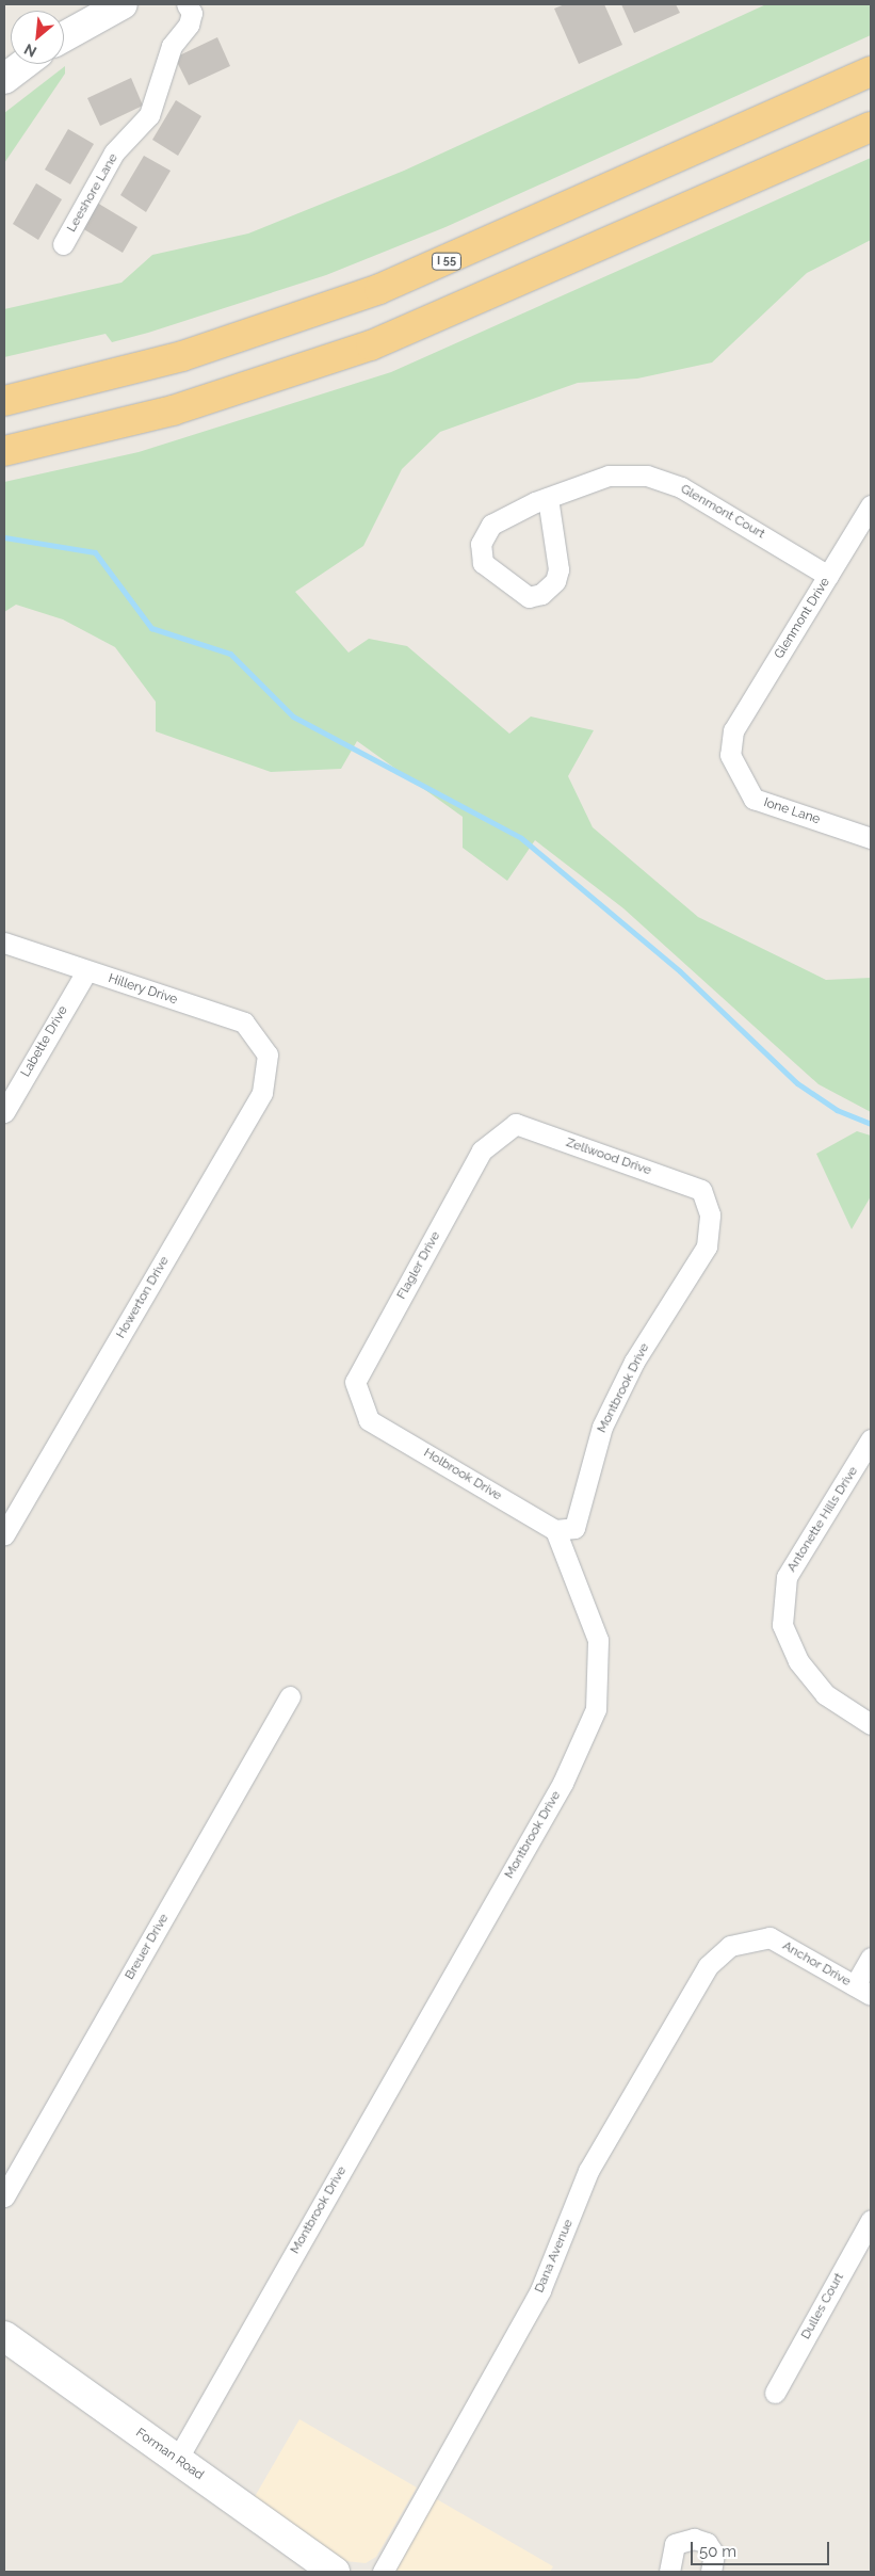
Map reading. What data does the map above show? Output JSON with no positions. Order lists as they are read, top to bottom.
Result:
{
  "streets": {
    "highway": ["I 55"],
    "street": [
      "Leeshore Lane",
      "Glenmont Court",
      "Glenmont Drive",
      "Ione Lane",
      "Hillery Drive",
      "Labette Drive",
      "Zellwood Drive",
      "Flagler Drive",
      "Howerton Drive",
      "Montbrook Drive",
      "Holbrook Drive",
      "Antonette Hills Drive",
      "Breuer Drive",
      "Anchor Drive",
      "Dana Avenue",
      "Dulles Court",
      "Forman Road"
    ]
  },
  "crossings": [
    ["Glenmont Court", "Glenmont Drive"],
    ["Glenmont Drive", "Ione Lane"],
    ["Hillery Drive", "Labette Drive"],
    ["Hillery Drive", "Howerton Drive"],
    ["Zellwood Drive", "Flagler Drive"],
    ["Zellwood Drive", "Montbrook Drive"],
    ["Flagler Drive", "Holbrook Drive"],
    ["Montbrook Drive", "Holbrook Drive"],
    ["Montbrook Drive", "Forman Road"],
    ["Anchor Drive", "Dana Avenue"]
  ],
  "scale_bar": "50 m",
  "north": "bottom left"
}
